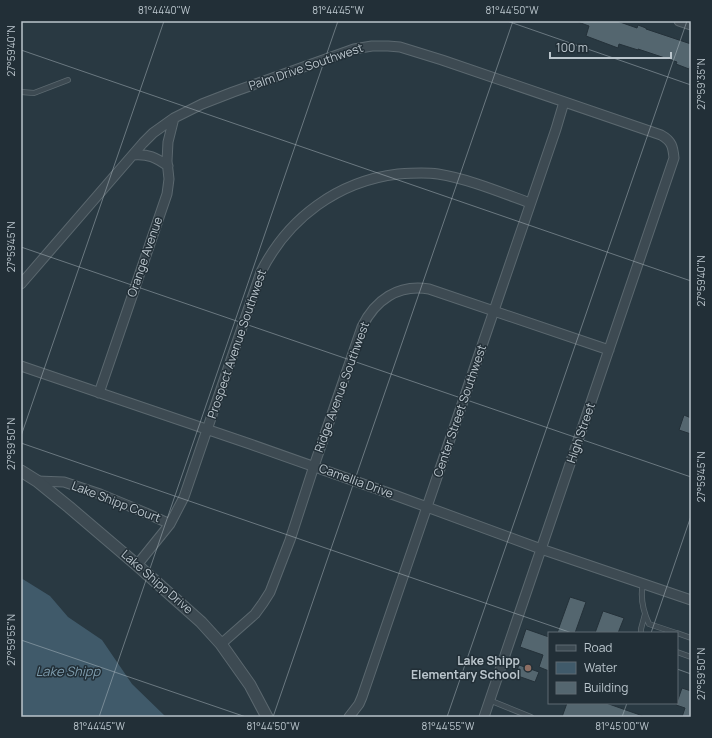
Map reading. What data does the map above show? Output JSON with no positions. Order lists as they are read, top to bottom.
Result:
{
  "streets": {
    "street": [
      "Palm Drive Southwest",
      "Orange Avenue",
      "Prospect Avenue Southwest",
      "Ridge Avenue Southwest",
      "Center Street Southwest",
      "High Street",
      "Camellia Drive",
      "Lake Shipp Court",
      "Lake Shipp Drive"
    ]
  },
  "crossings": [
    ["Palm Drive Southwest", "Orange Avenue"],
    ["Palm Drive Southwest", "Center Street Southwest"],
    ["Palm Drive Southwest", "High Street"],
    ["Orange Avenue", "Camellia Drive"],
    ["Prospect Avenue Southwest", "Center Street Southwest"],
    ["Prospect Avenue Southwest", "Camellia Drive"],
    ["Prospect Avenue Southwest", "Lake Shipp Court"],
    ["Prospect Avenue Southwest", "Lake Shipp Drive"],
    ["Ridge Avenue Southwest", "Center Street Southwest"],
    ["Ridge Avenue Southwest", "High Street"],
    ["Ridge Avenue Southwest", "Camellia Drive"],
    ["Ridge Avenue Southwest", "Lake Shipp Drive"],
    ["Center Street Southwest", "Camellia Drive"],
    ["High Street", "Camellia Drive"],
    ["Lake Shipp Court", "Lake Shipp Drive"]
  ],
  "water": ["Lake Shipp"],
  "places": ["Lake Shipp Elementary School"],
  "legend": ["Road", "Water", "Building"],
  "scale_bar": "100 m",
  "coordinates": [
    "81°44'40\"W",
    "81°44'45\"W",
    "81°44'50\"W",
    "27°59'40\"N",
    "27°59'35\"N",
    "27°59'45\"N",
    "27°59'50\"N",
    "27°59'55\"N",
    "81°44'55\"W",
    "81°45'00\"W"
  ]
}
